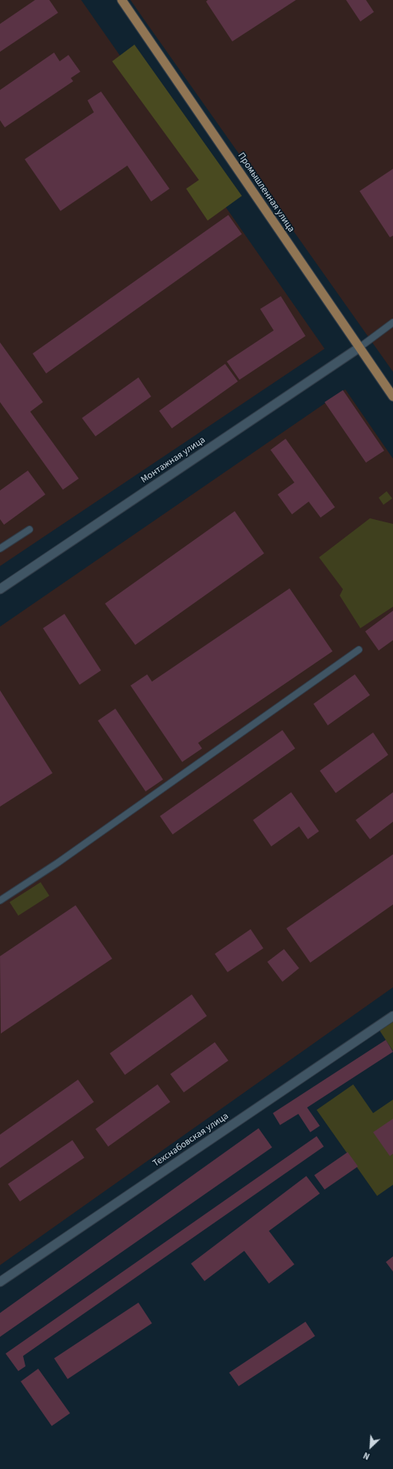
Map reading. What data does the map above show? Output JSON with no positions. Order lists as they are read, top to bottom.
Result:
{
  "streets": {
    "main road": ["Промышленная улица"],
    "street": ["Монтажная улица", "Техснабовская улица"]
  },
  "crossings": [
    ["Промышленная улица", "Монтажная улица"]
  ],
  "north": "bottom left"
}
